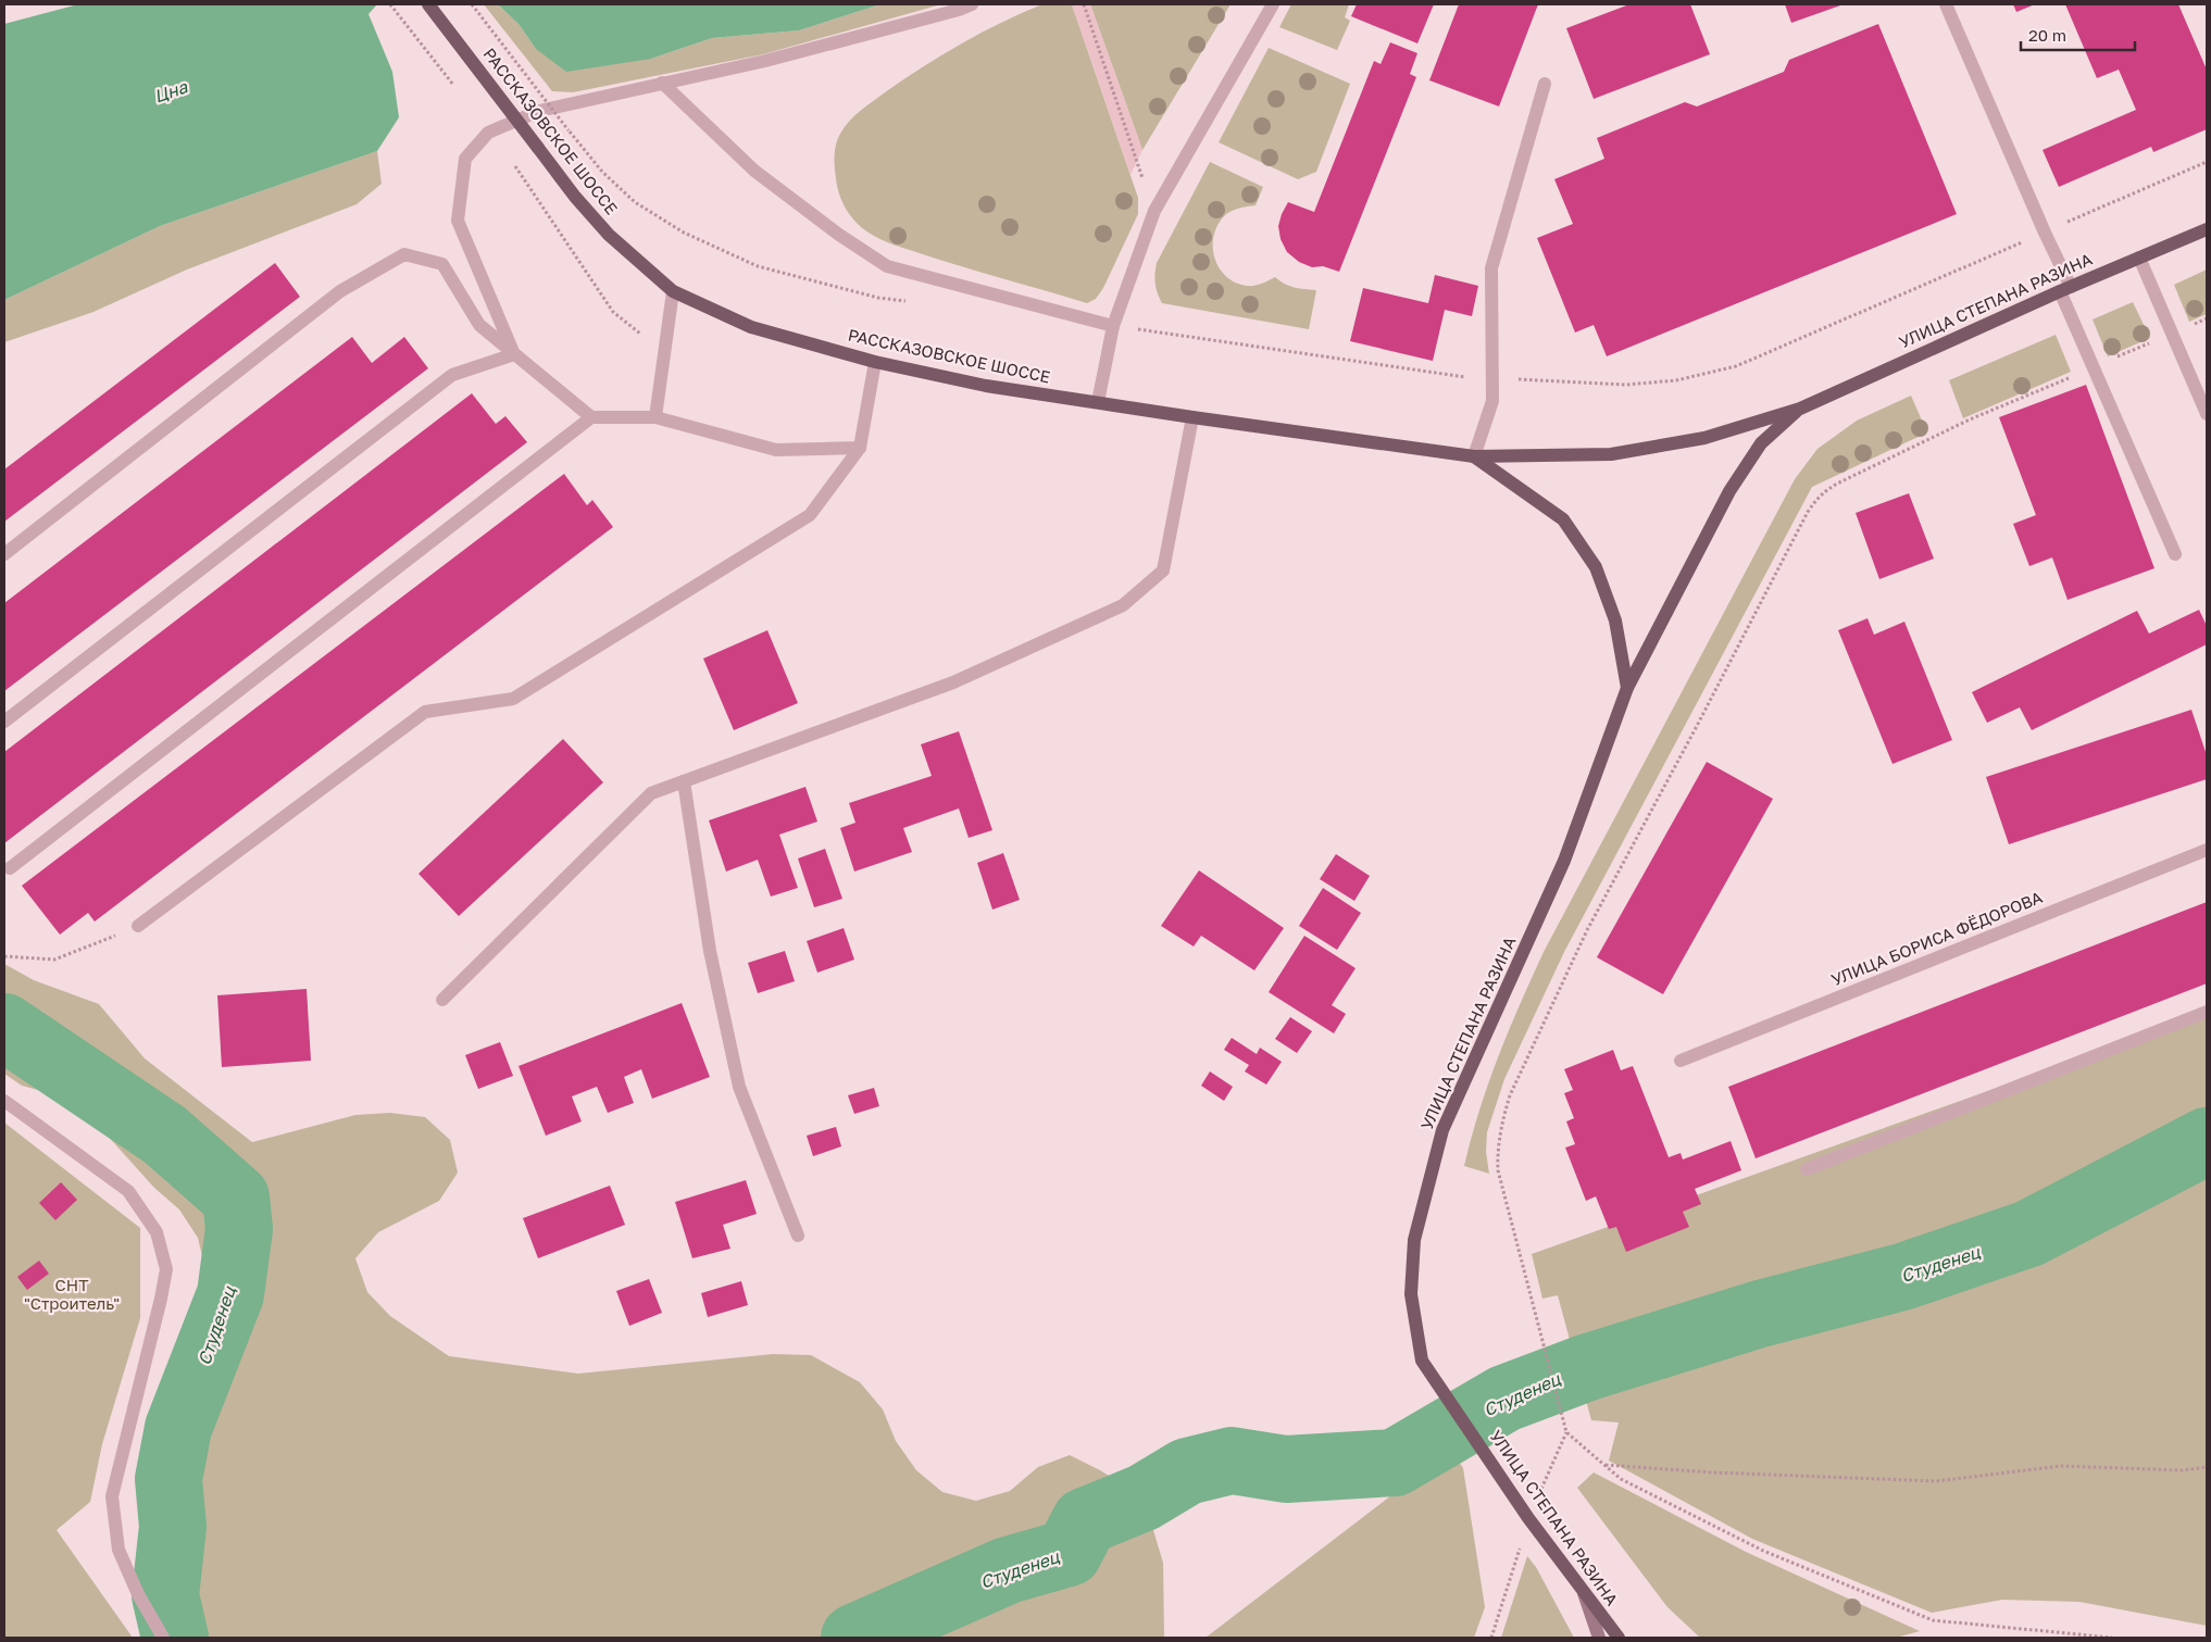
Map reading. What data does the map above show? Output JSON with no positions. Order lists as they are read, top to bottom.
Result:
{
  "streets": {
    "main road": ["РАССКАЗОВСКОЕ ШОССЕ", "УЛИЦА СТЕПАНА РАЗИНА"],
    "street": ["УЛИЦА БОРИСА ФЁДОРОВА"]
  },
  "crossings": [
    ["РАССКАЗОВСКОЕ ШОССЕ", "УЛИЦА СТЕПАНА РАЗИНА"]
  ],
  "water": ["Цна", "Студенец"],
  "parks": ["СНТ \"Строитель\""],
  "scale_bar": "20 m"
}
